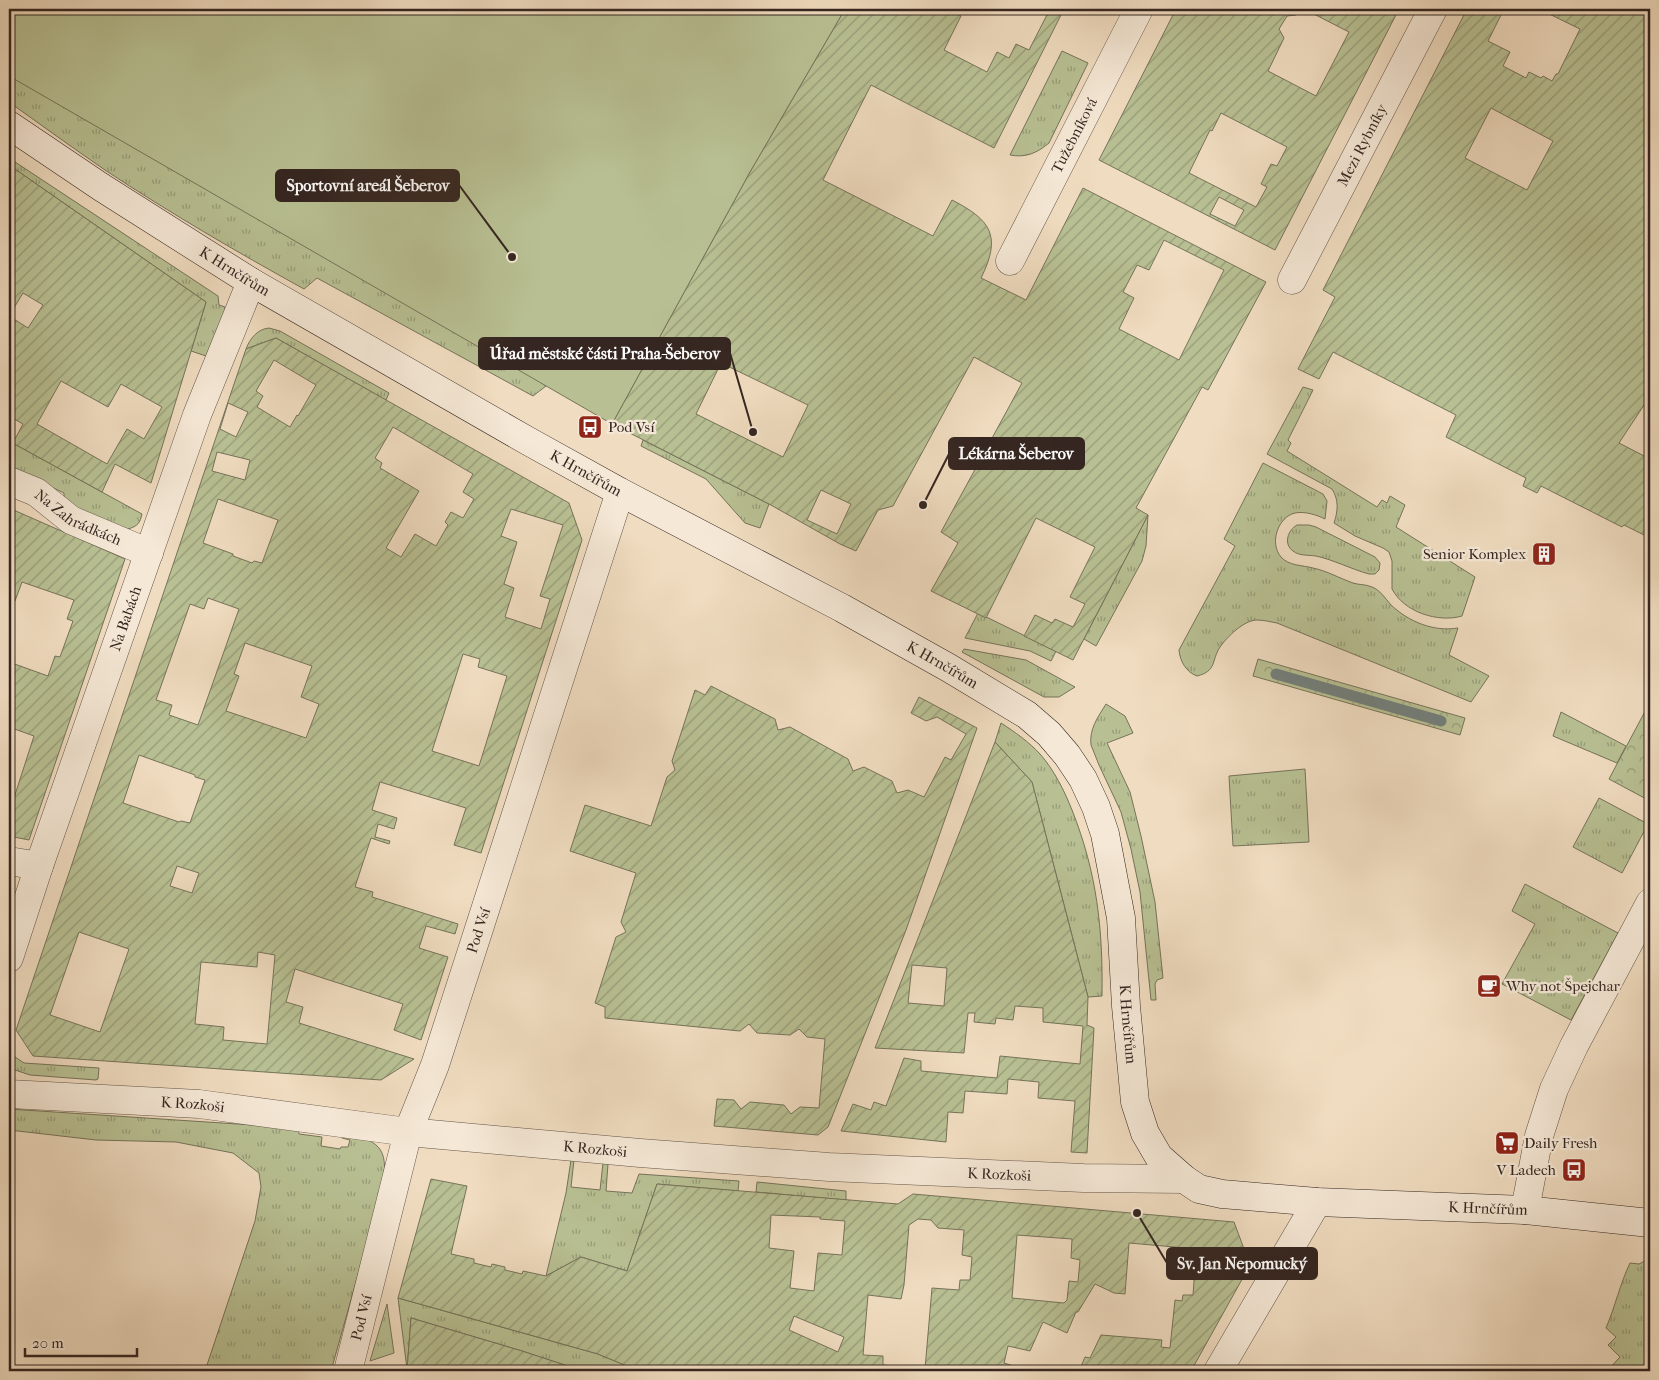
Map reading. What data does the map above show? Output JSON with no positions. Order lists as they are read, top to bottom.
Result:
{
  "streets": {
    "street": [
      "Tužebníková",
      "Mezi Rybníky",
      "K Hrnčířům",
      "Na Zahrádkách",
      "Na Babách",
      "Pod Vsí",
      "K Rozkoši"
    ]
  },
  "crossings": [
    ["K Hrnčířům", "Na Babách"],
    ["K Hrnčířům", "Pod Vsí"],
    ["K Hrnčířům", "K Rozkoši"],
    ["Na Zahrádkách", "Na Babách"],
    ["Pod Vsí", "K Rozkoši"]
  ],
  "places": {
    "other": [
      "Sportovní areál Šeberov",
      "Úřad městské části Praha-Šeberov",
      "Lékárna Šeberov",
      "Sv. Jan Nepomucký"
    ],
    "bus stop": ["Pod Vsí", "V Ladech"],
    "building": ["Senior Komplex"],
    "cafe": ["Why not Špejchar"],
    "supermarket": ["Daily Fresh"]
  },
  "scale_bar": "20 m"
}
